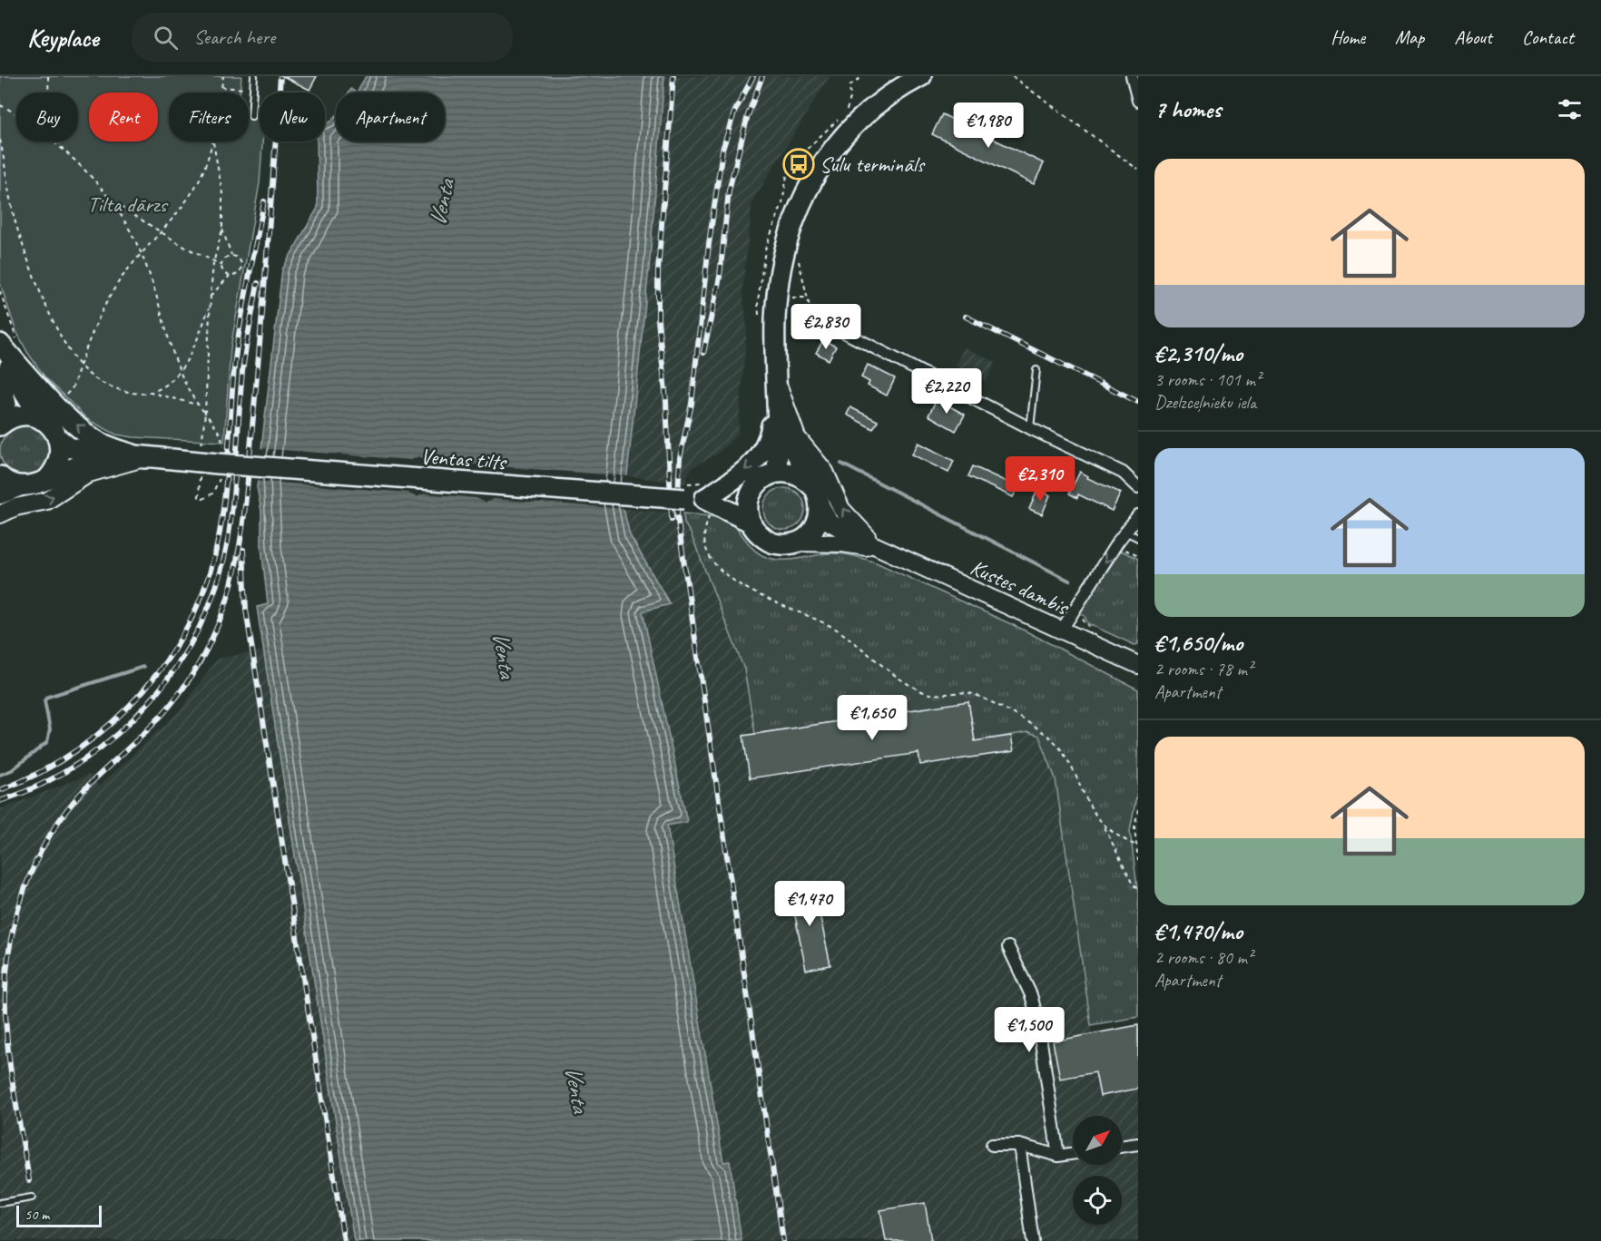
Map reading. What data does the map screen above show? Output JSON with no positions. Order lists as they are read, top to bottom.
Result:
{
  "streets": {
    "highway": ["Ventas tilts"],
    "main road": ["Kustes dambis"]
  },
  "water": ["Venta"],
  "parks": ["Tilta dārzs"],
  "places": {
    "bus stop": ["Sulu termināls"]
  },
  "scale_bar": "50 m",
  "north": "top right",
  "page": {
    "header": "Keyplace",
    "search": "Search here",
    "nav": [
      "Home",
      "Map",
      "About",
      "Contact"
    ],
    "heading": "7 homes",
    "chip": [
      "Buy",
      "Rent",
      "Filters",
      "New",
      "Apartment"
    ],
    "price": [
      "€1,980",
      "€2,830",
      "€2,220",
      "€2,310",
      "€1,650",
      "€1,470",
      "€1,500"
    ],
    "list": [
      {
        "name": "€2,310/mo",
        "note": "3 rooms · 101 m² · Dzelzceļnieku iela"
      },
      {
        "name": "€1,650/mo",
        "note": "2 rooms · 78 m² · Apartment"
      },
      {
        "name": "€1,470/mo",
        "note": "2 rooms · 80 m² · Apartment"
      }
    ],
    "scale": "50 m"
  }
}
